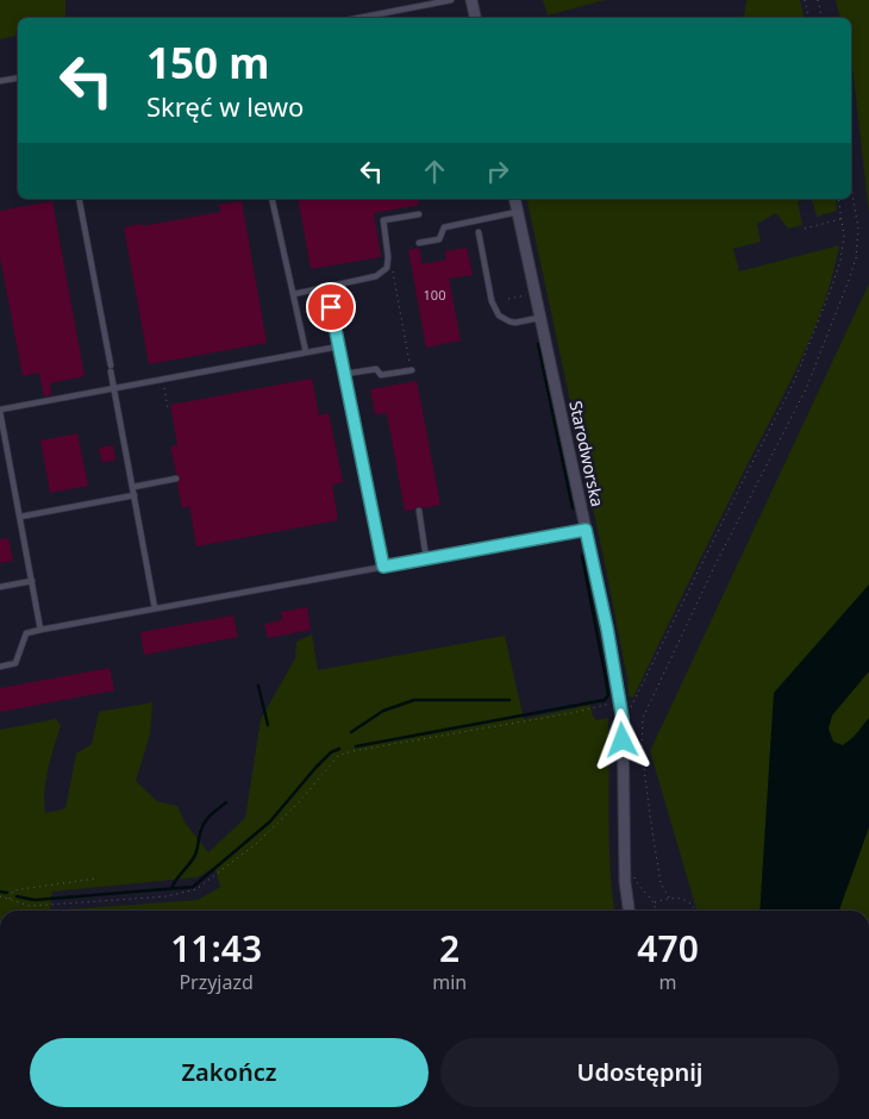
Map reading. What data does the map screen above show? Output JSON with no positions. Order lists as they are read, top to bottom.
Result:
{
  "streets": {
    "street": ["Starodworska"]
  },
  "house_numbers": ["100"],
  "page": {
    "turn": ["150 m", "Skręć w lewo"],
    "eta": [
      "11:43",
      "Przyjazd",
      "2",
      "min",
      "470",
      "m"
    ],
    "buttons": ["Zakończ", "Udostępnij"]
  }
}
